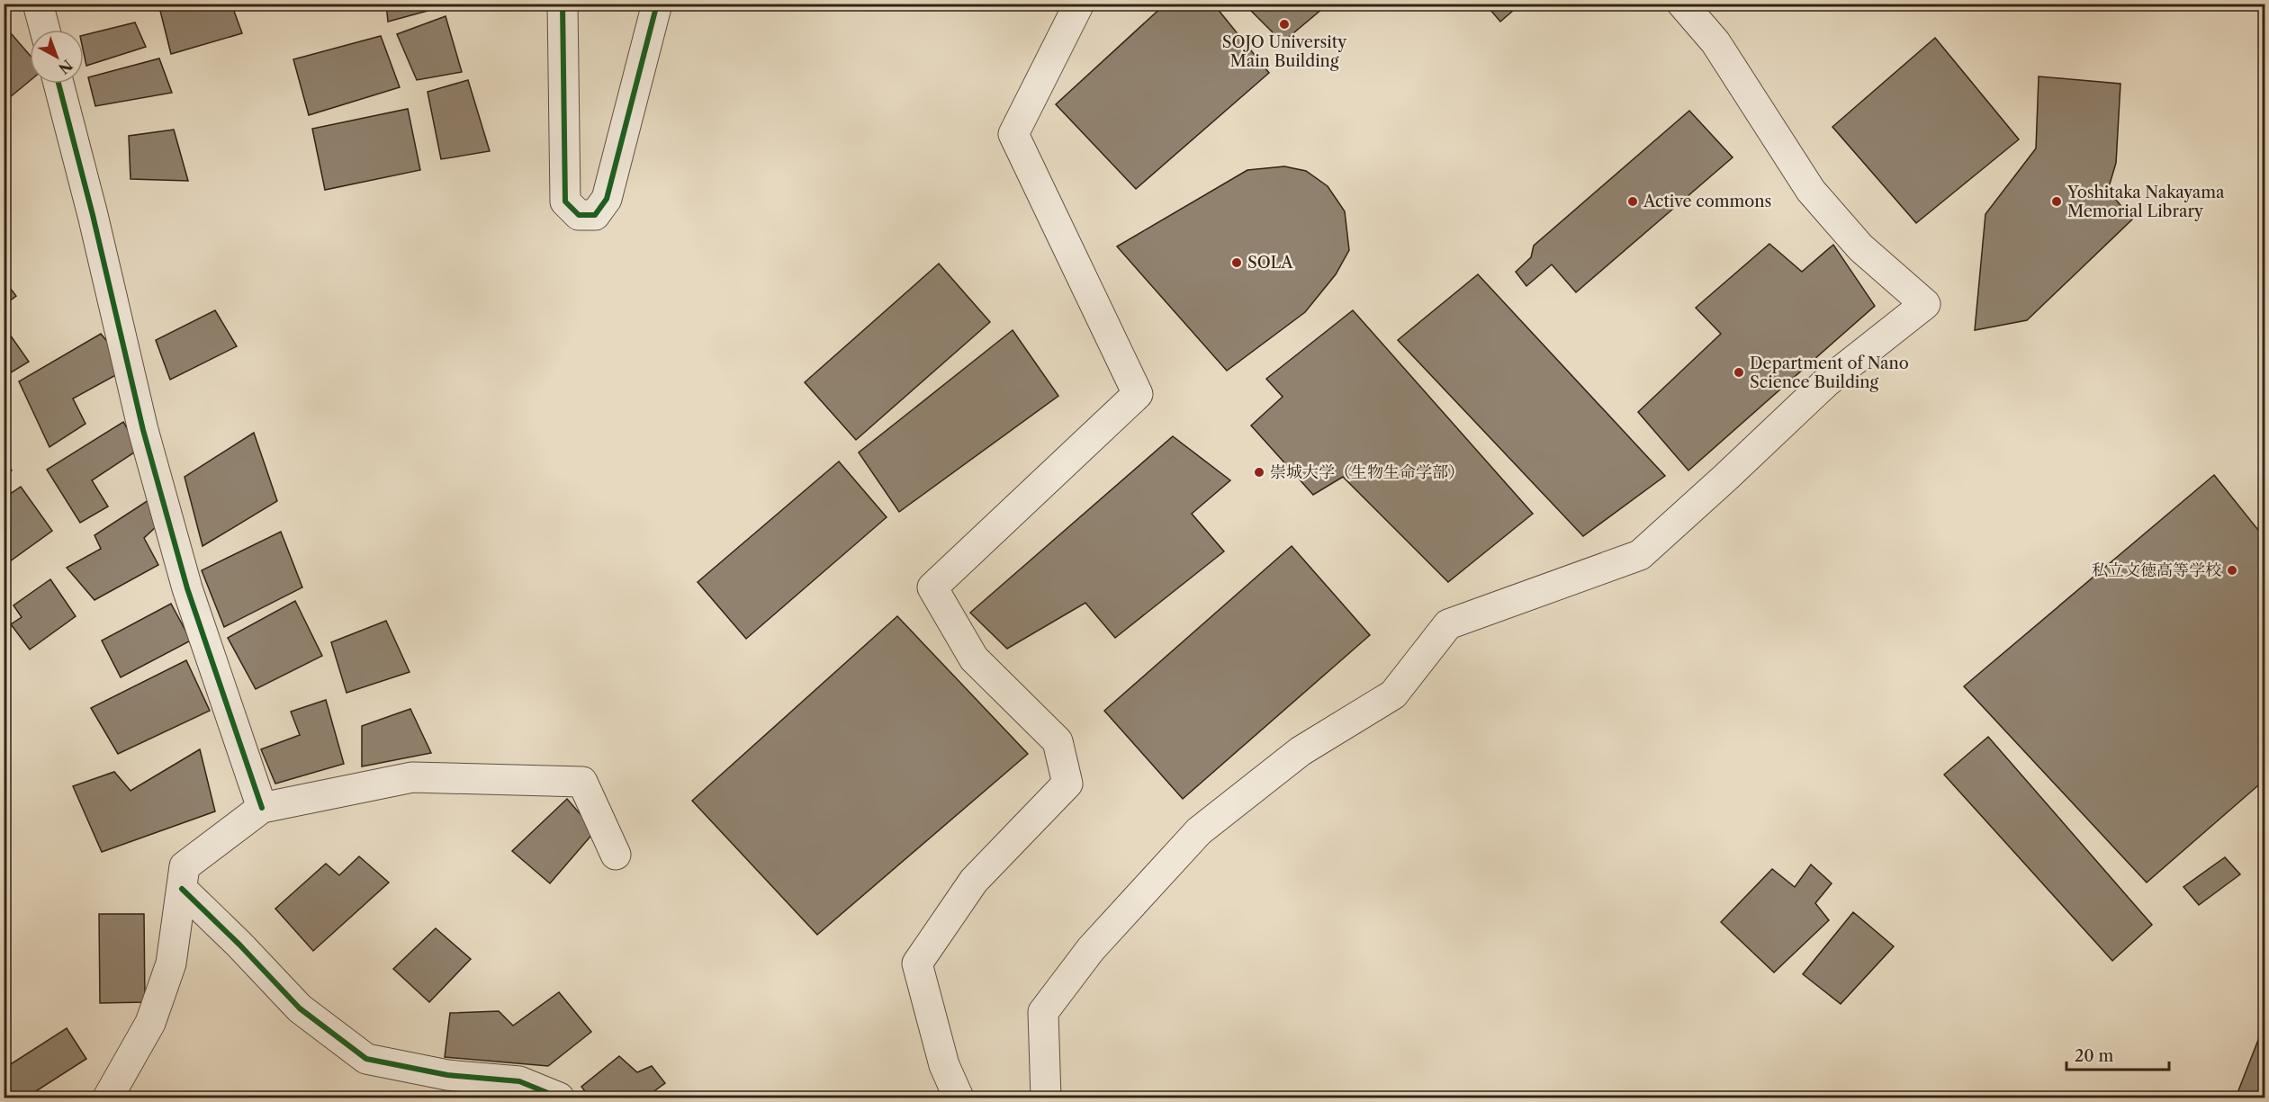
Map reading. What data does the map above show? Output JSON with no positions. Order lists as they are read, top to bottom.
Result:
{
  "places": [
    "SOJO University Main Building",
    "Active commons",
    "Yoshitaka Nakayama Memorial Library",
    "SOLA",
    "Department of Nano Science Building",
    "崇城大学（生物生命学部）",
    "私立文徳高等学校"
  ],
  "scale_bar": "20 m",
  "north": "bottom right"
}
